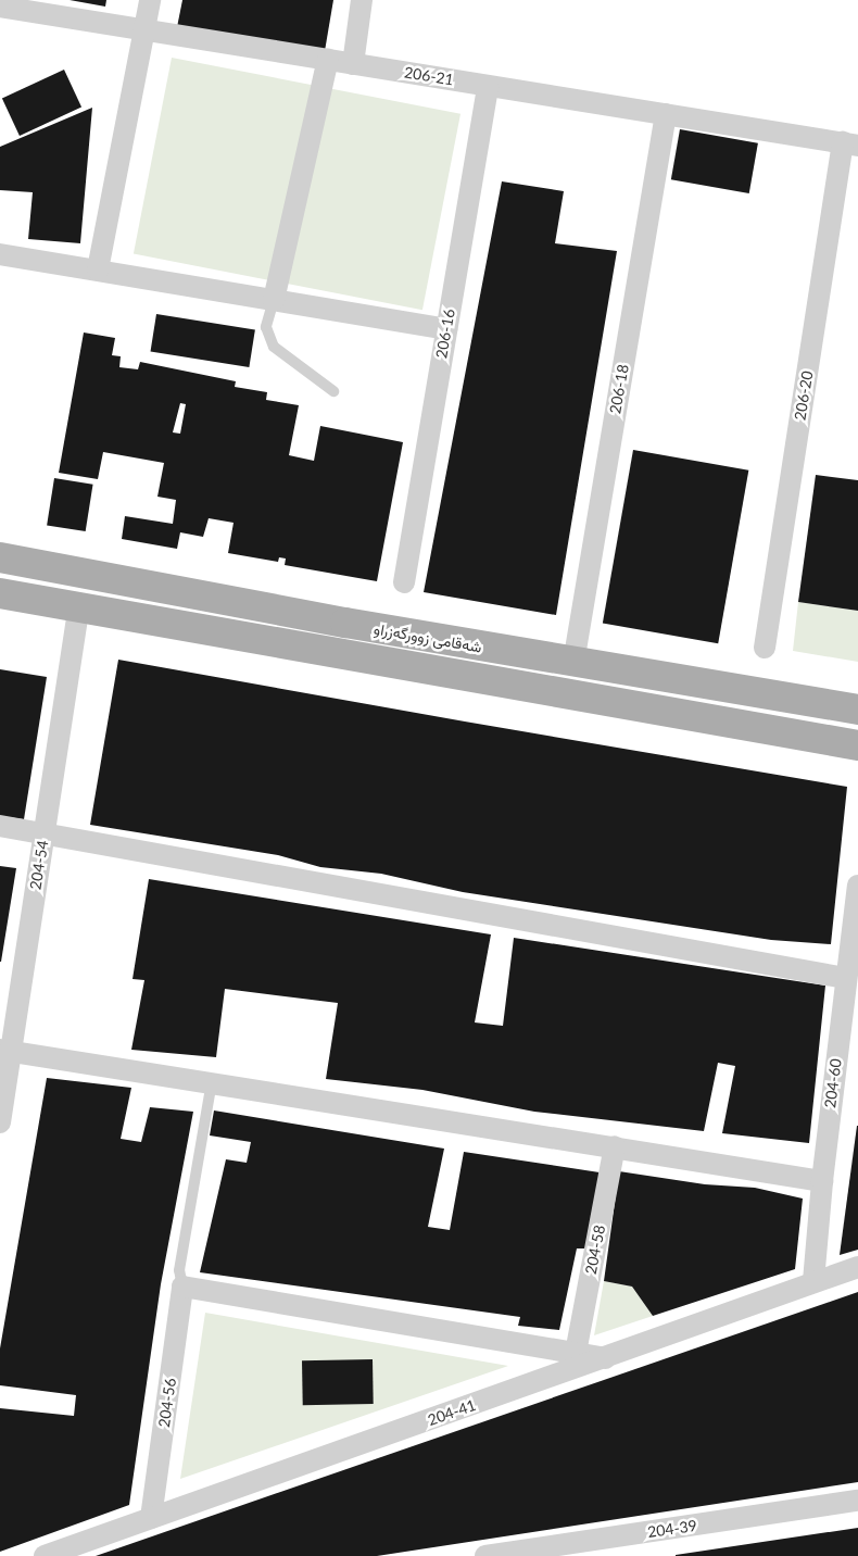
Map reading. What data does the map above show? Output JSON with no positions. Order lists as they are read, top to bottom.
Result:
{
  "streets": {
    "main road": ["شەقامی زوورگەزراو"],
    "street": [
      "206-21",
      "206-16",
      "206-18",
      "206-20",
      "204-54",
      "204-60",
      "204-58",
      "204-56",
      "204-41",
      "204-39"
    ]
  },
  "crossings": [
    ["206-21", "206-16"],
    ["206-21", "206-18"],
    ["206-21", "206-20"],
    ["206-18", "شەقامی زوورگەزراو"],
    ["شەقامی زوورگەزراو", "204-54"],
    ["204-60", "204-41"],
    ["204-56", "204-41"]
  ]
}
